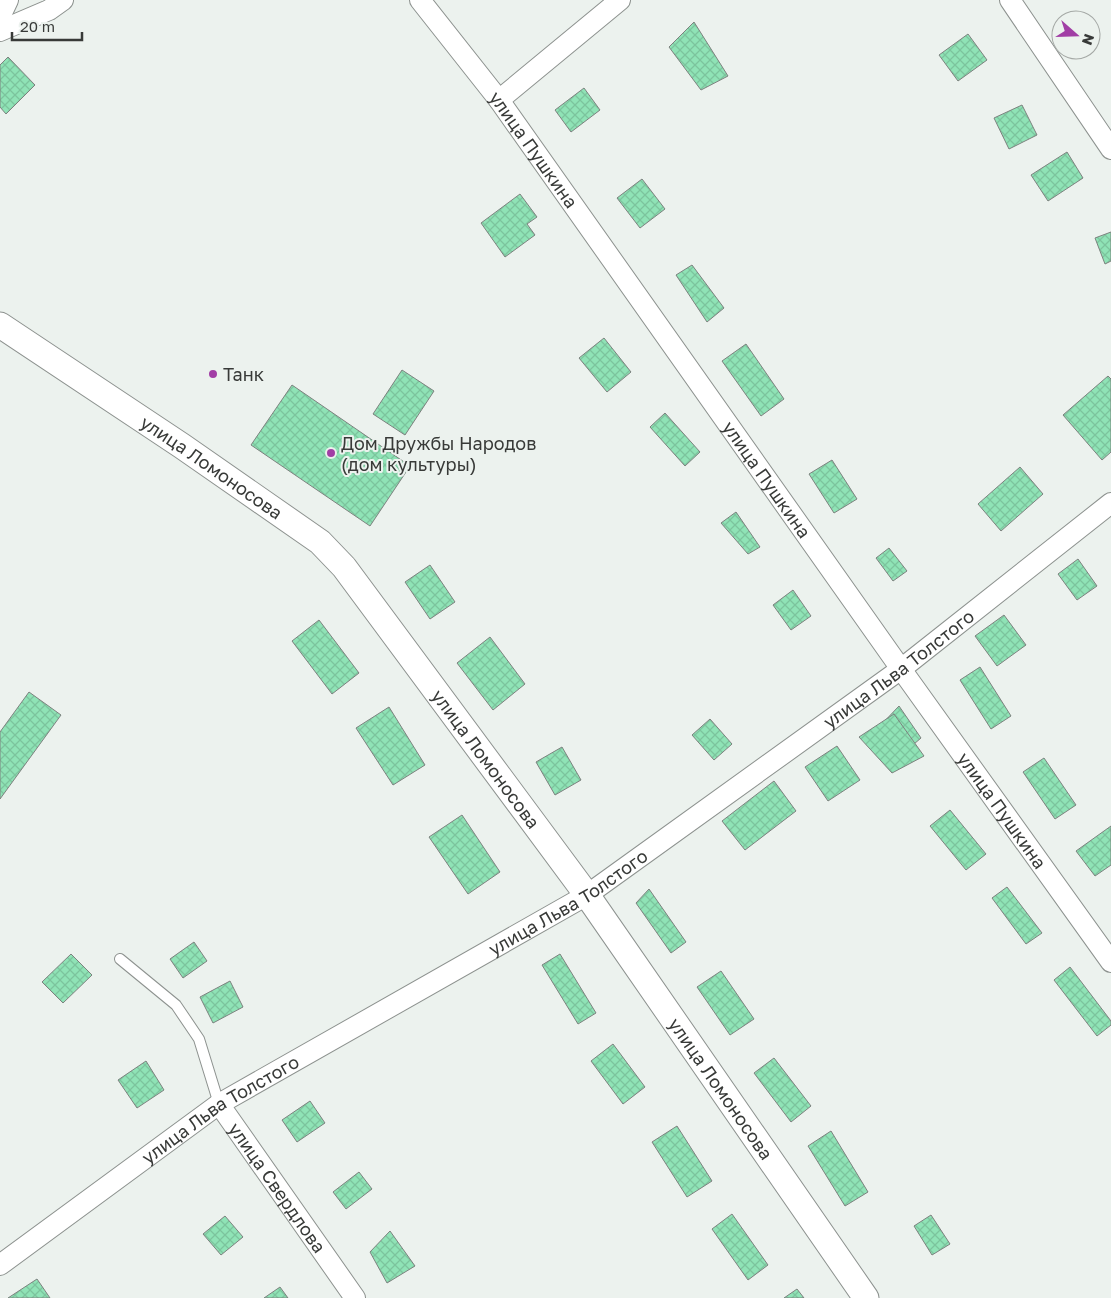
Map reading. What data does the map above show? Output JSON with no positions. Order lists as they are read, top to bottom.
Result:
{
  "streets": {
    "street": [
      "улица Пушкина",
      "улица Ломоносова",
      "улица Льва Толстого",
      "улица Свердлова"
    ]
  },
  "crossings": [
    ["улица Пушкина", "улица Льва Толстого"],
    ["улица Ломоносова", "улица Льва Толстого"],
    ["улица Льва Толстого", "улица Свердлова"]
  ],
  "places": ["Танк", "Дом Дружбы Народов (дом культуры)"],
  "scale_bar": "20 m",
  "north": "right"
}
